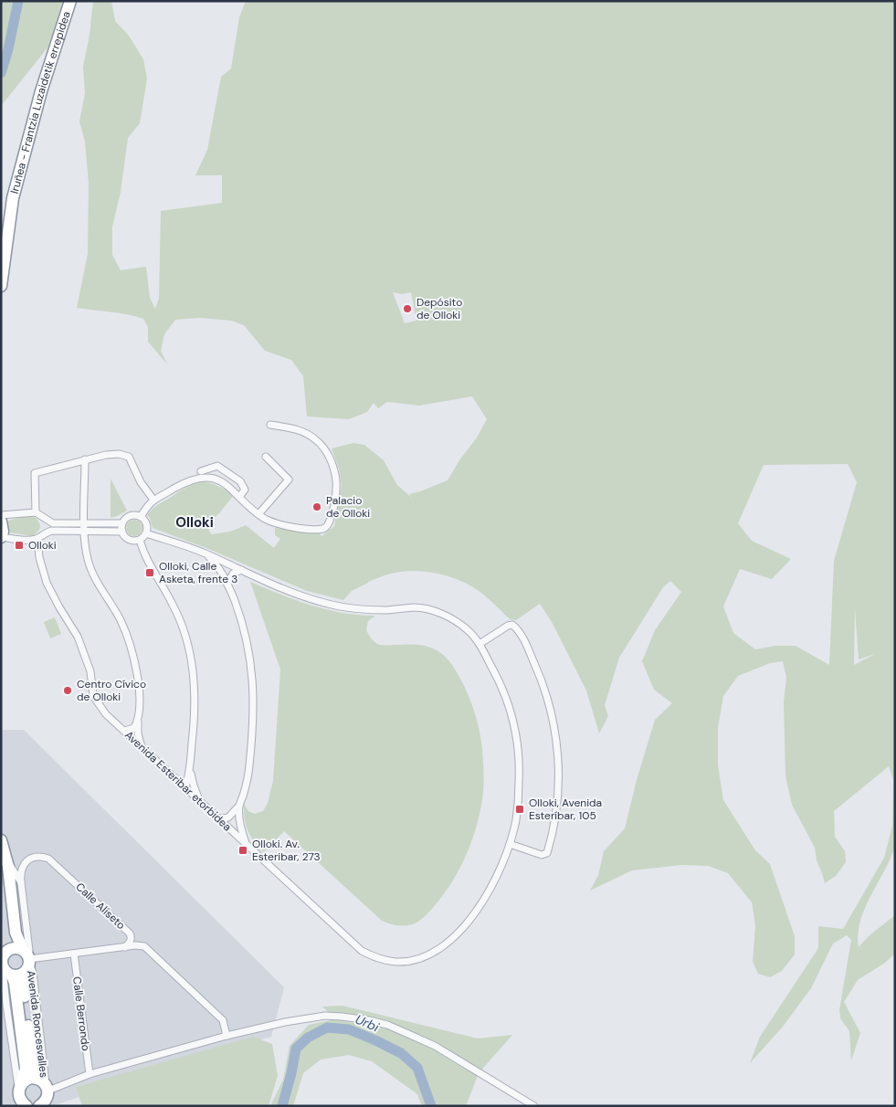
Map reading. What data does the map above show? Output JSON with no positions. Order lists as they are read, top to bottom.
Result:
{
  "streets": {
    "highway": ["Iruñea - Frantzia Luzaidetik errepidea"],
    "street": [
      "Avenida Esteribar etorbidea",
      "Calle Aliseto",
      "Calle Berrondo",
      "Avenida Roncesvalles"
    ]
  },
  "crossings": [
    ["Calle Aliseto", "Avenida Roncesvalles"]
  ],
  "districts": ["Olloki"],
  "water": ["Urbi"],
  "places": {
    "other": ["Depósito de Olloki", "Palacio de Olloki", "Centro Cívico de Olloki"],
    "transit": [
      "Olloki",
      "Olloki, Calle Asketa, frente 3",
      "Olloki, Avenida Esteríbar, 105",
      "Olloki. Av. Esteribar, 273"
    ]
  }
}
